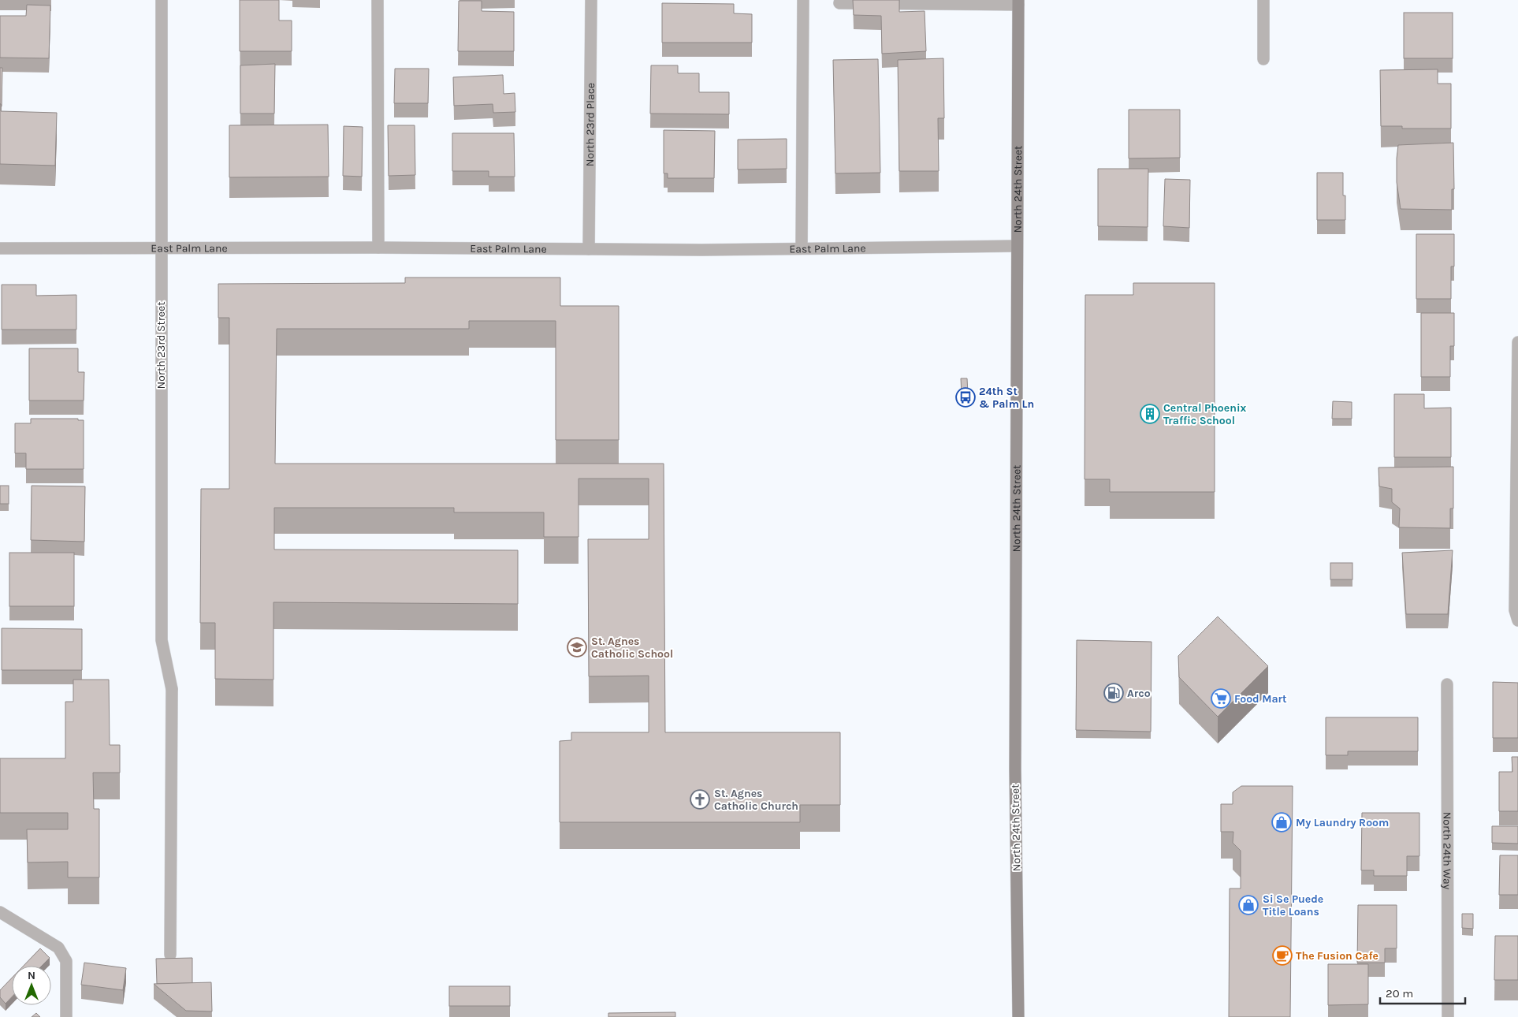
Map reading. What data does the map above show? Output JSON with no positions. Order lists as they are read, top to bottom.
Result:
{
  "streets": {
    "main road": ["North 24th Street"],
    "street": [
      "North 23rd Place",
      "East Palm Lane",
      "North 23rd Street",
      "North 24th Way"
    ]
  },
  "crossings": [
    ["North 23rd Place", "East Palm Lane"],
    ["North 24th Street", "East Palm Lane"],
    ["East Palm Lane", "North 23rd Street"]
  ],
  "places": {
    "bus stop": ["24th St & Palm Ln"],
    "building": ["Central Phoenix Traffic School"],
    "school or university": ["St. Agnes Catholic School"],
    "fuel station": ["Arco"],
    "supermarket": ["Food Mart"],
    "church": ["St. Agnes Catholic Church"],
    "shop": ["My Laundry Room", "Si Se Puede Title Loans"],
    "cafe": ["The Fusion Cafe"]
  },
  "scale_bar": "20 m",
  "north": "top"
}
